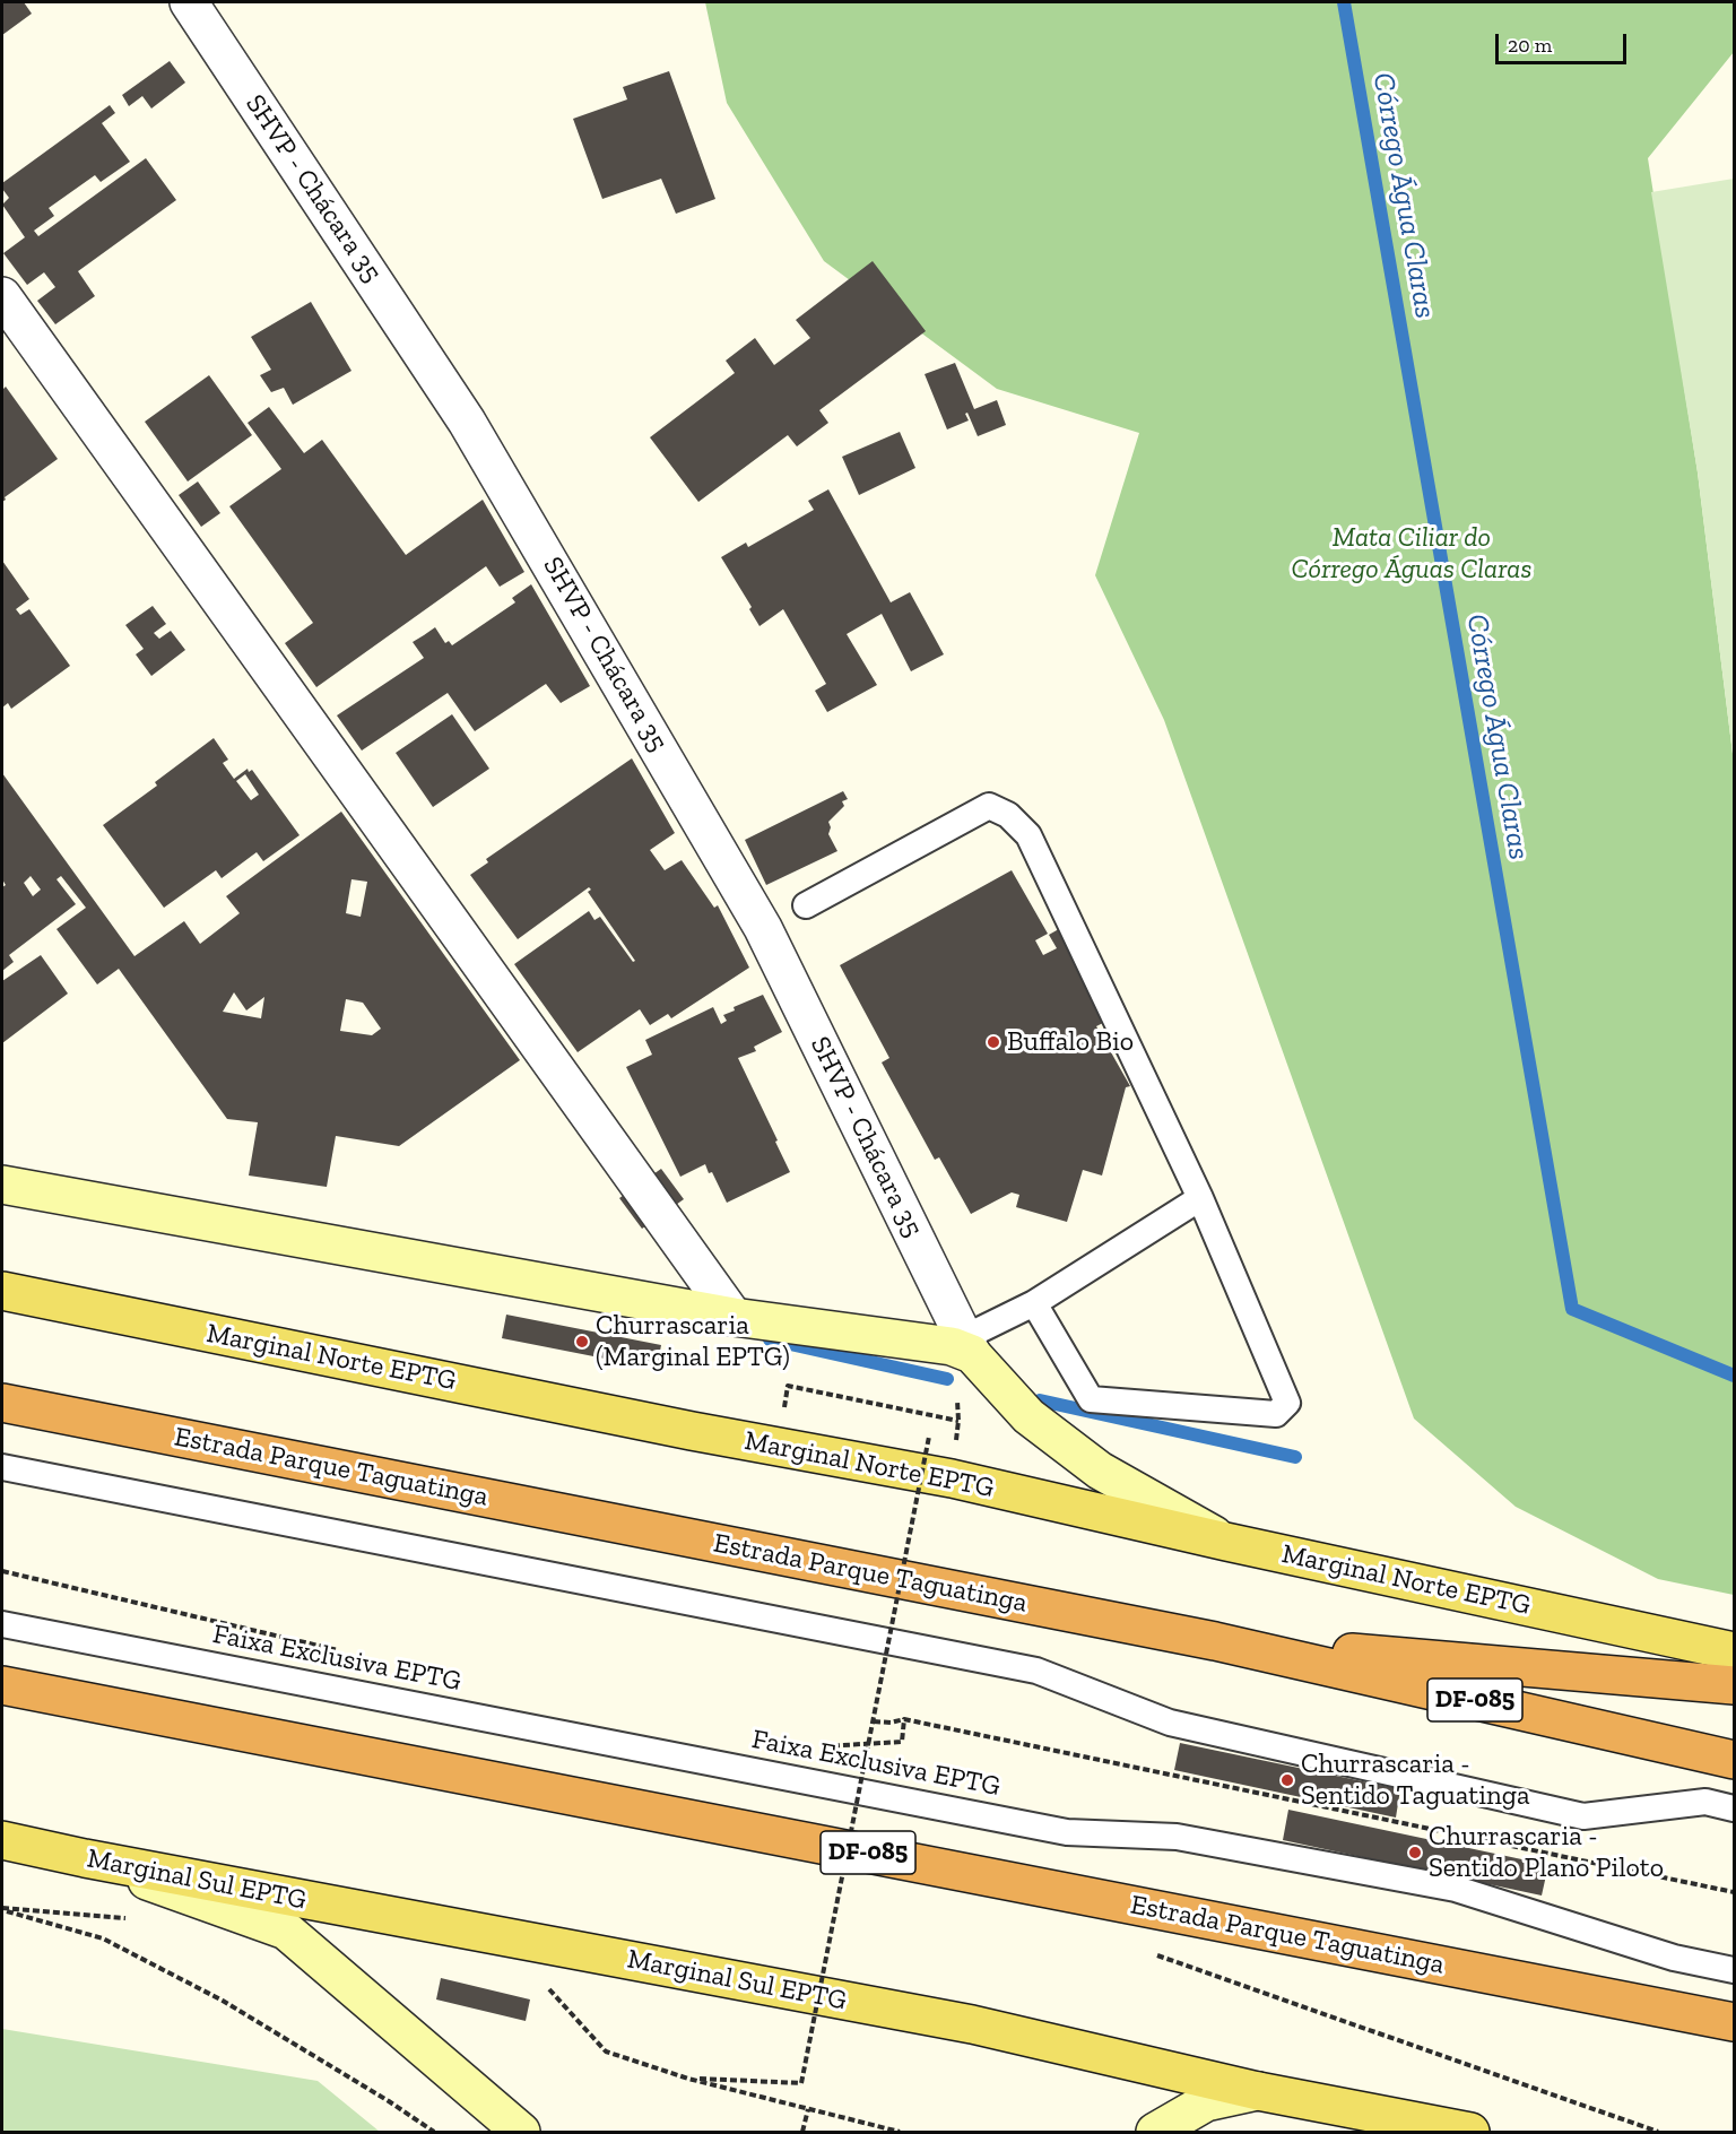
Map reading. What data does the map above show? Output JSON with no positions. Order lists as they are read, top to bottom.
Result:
{
  "streets": {
    "highway": ["Estrada Parque Taguatinga", "DF-085"],
    "main road": ["Marginal Norte EPTG", "Marginal Sul EPTG"],
    "street": ["SHVP - Chácara 35"],
    "lane": ["Faixa Exclusiva EPTG"]
  },
  "crossings": [
    ["SHVP - Chácara 35", "Marginal Norte EPTG"]
  ],
  "water": ["Córrego Água Claras"],
  "parks": ["Mata Ciliar do Córrego Águas Claras"],
  "places": [
    "Buffalo Bio",
    "Churrascaria (Marginal EPTG)",
    "Churrascaria - Sentido Taguatinga",
    "Churrascaria - Sentido Plano Piloto"
  ],
  "scale_bar": "20 m"
}
